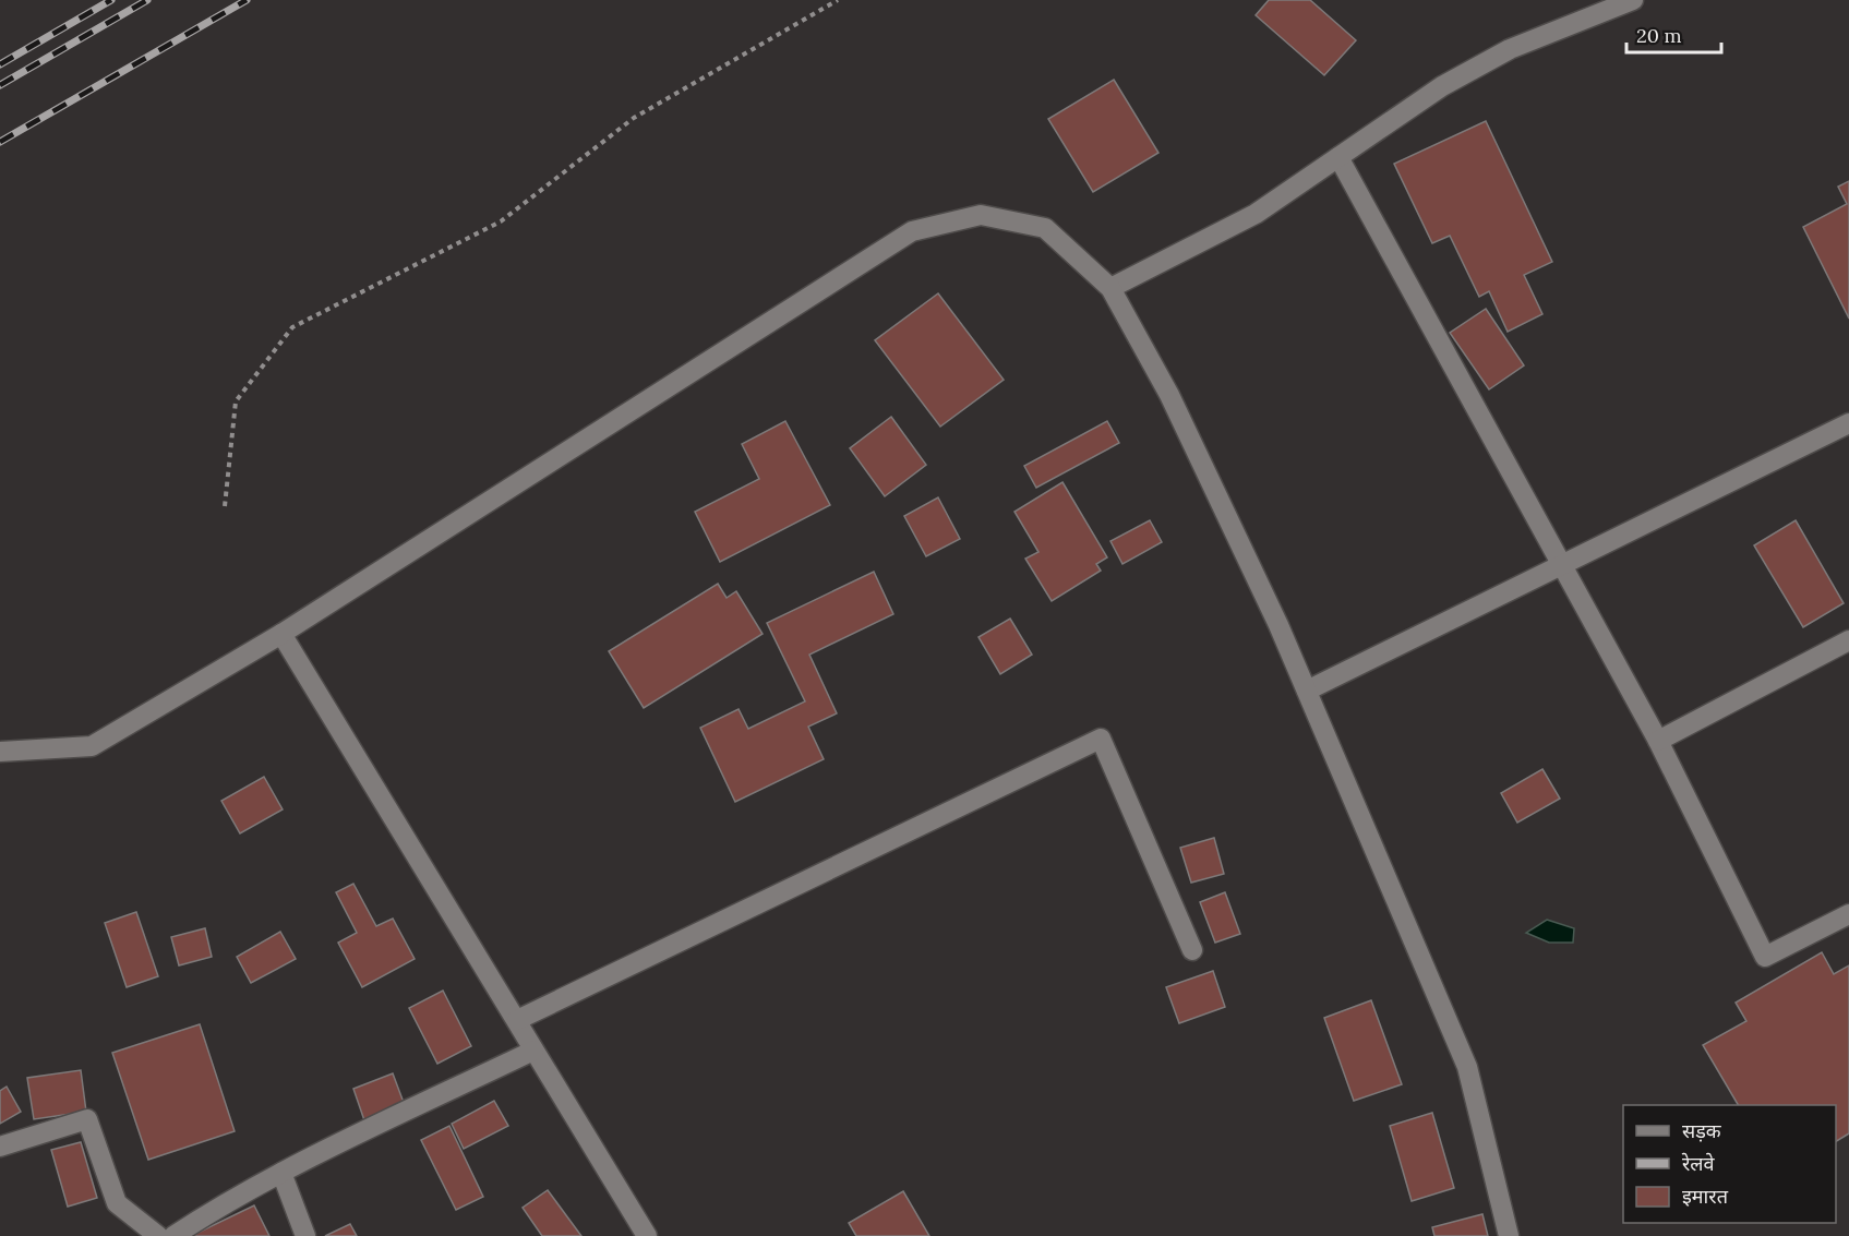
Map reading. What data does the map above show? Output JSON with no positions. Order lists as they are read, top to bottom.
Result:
{
  "legend": ["सड़क", "रेलवे", "इमारत"],
  "scale_bar": "20 m"
}
